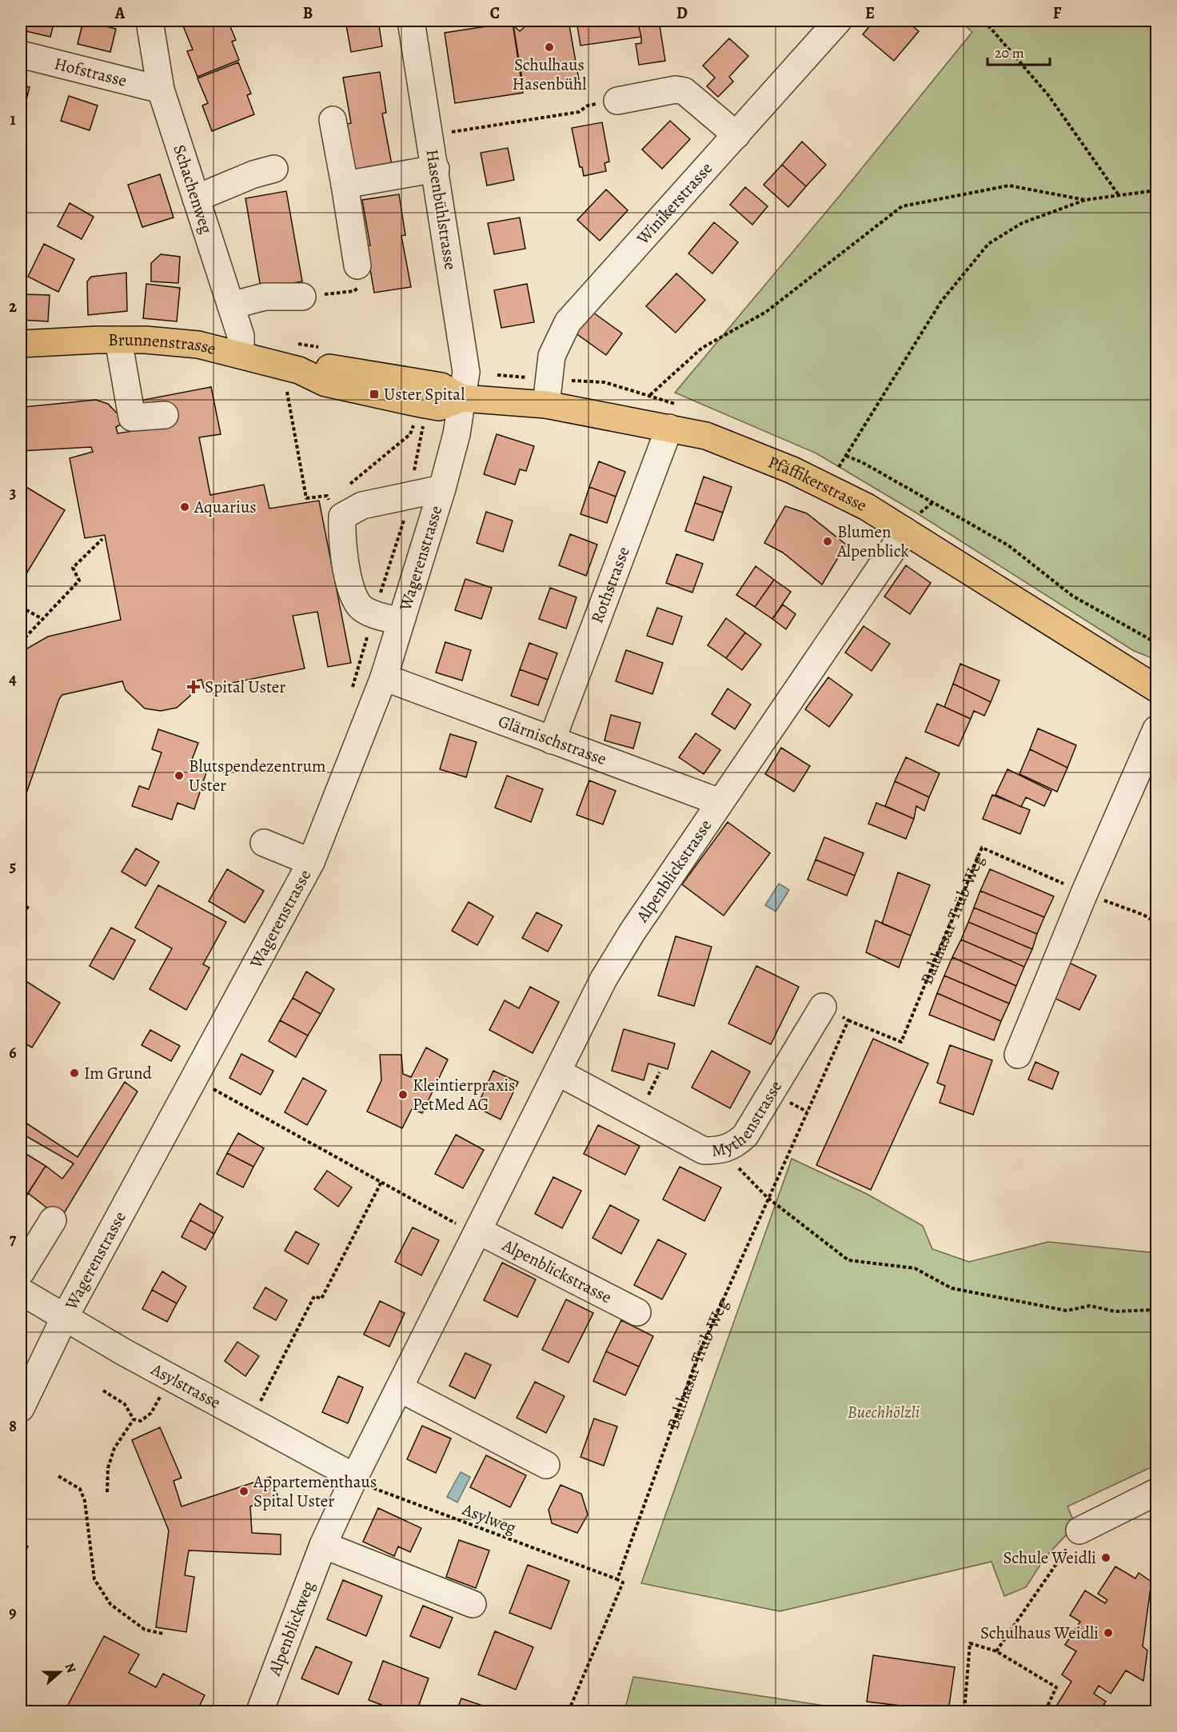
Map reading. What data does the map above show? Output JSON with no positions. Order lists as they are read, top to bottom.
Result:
{
  "streets": {
    "main road": ["Brunnenstrasse", "Pfäffikerstrasse"],
    "street": [
      "Hofstrasse",
      "Schachenweg",
      "Winikerstrasse",
      "Hasenbühlstrasse",
      "Wagerenstrasse",
      "Rothstrasse",
      "Glärnischstrasse",
      "Alpenblickstrasse",
      "Mythenstrasse",
      "Asylstrasse",
      "Alpenblickweg"
    ],
    "path": ["Balthasar-Trüb-Weg", "Asylweg"]
  },
  "crossings": [
    ["Hofstrasse", "Schachenweg"],
    ["Schachenweg", "Brunnenstrasse"],
    ["Winikerstrasse", "Pfäffikerstrasse"],
    ["Hasenbühlstrasse", "Brunnenstrasse"],
    ["Hasenbühlstrasse", "Pfäffikerstrasse"],
    ["Hasenbühlstrasse", "Wagerenstrasse"],
    ["Brunnenstrasse", "Pfäffikerstrasse"],
    ["Brunnenstrasse", "Wagerenstrasse"],
    ["Pfäffikerstrasse", "Wagerenstrasse"],
    ["Pfäffikerstrasse", "Rothstrasse"],
    ["Pfäffikerstrasse", "Alpenblickstrasse"],
    ["Wagerenstrasse", "Glärnischstrasse"],
    ["Wagerenstrasse", "Asylstrasse"],
    ["Rothstrasse", "Glärnischstrasse"],
    ["Glärnischstrasse", "Alpenblickstrasse"],
    ["Alpenblickstrasse", "Mythenstrasse"],
    ["Alpenblickstrasse", "Asylstrasse"],
    ["Alpenblickstrasse", "Asylweg"],
    ["Alpenblickstrasse", "Alpenblickweg"],
    ["Balthasar-Trüb-Weg", "Mythenstrasse"],
    ["Balthasar-Trüb-Weg", "Asylweg"],
    ["Asylstrasse", "Asylweg"],
    ["Asylstrasse", "Alpenblickweg"],
    ["Asylweg", "Alpenblickweg"]
  ],
  "parks": ["Buechhölzli"],
  "places": {
    "other": [
      "Schulhaus Hasenbühl",
      "Aquarius",
      "Blumen Alpenblick",
      "Blutspendezentrum Uster",
      "Im Grund",
      "Kleintierpraxis PetMed AG",
      "Appartementhaus Spital Uster",
      "Schule Weidli",
      "Schulhaus Weidli"
    ],
    "transit": ["Uster Spital"],
    "health": ["Spital Uster"]
  },
  "scale_bar": "20 m",
  "north": "right",
  "grid": {
    "columns": [
      "A",
      "B",
      "C",
      "D",
      "E",
      "F"
    ],
    "rows": [
      "1",
      "2",
      "3",
      "4",
      "5",
      "6",
      "7",
      "8",
      "9"
    ]
  }
}
